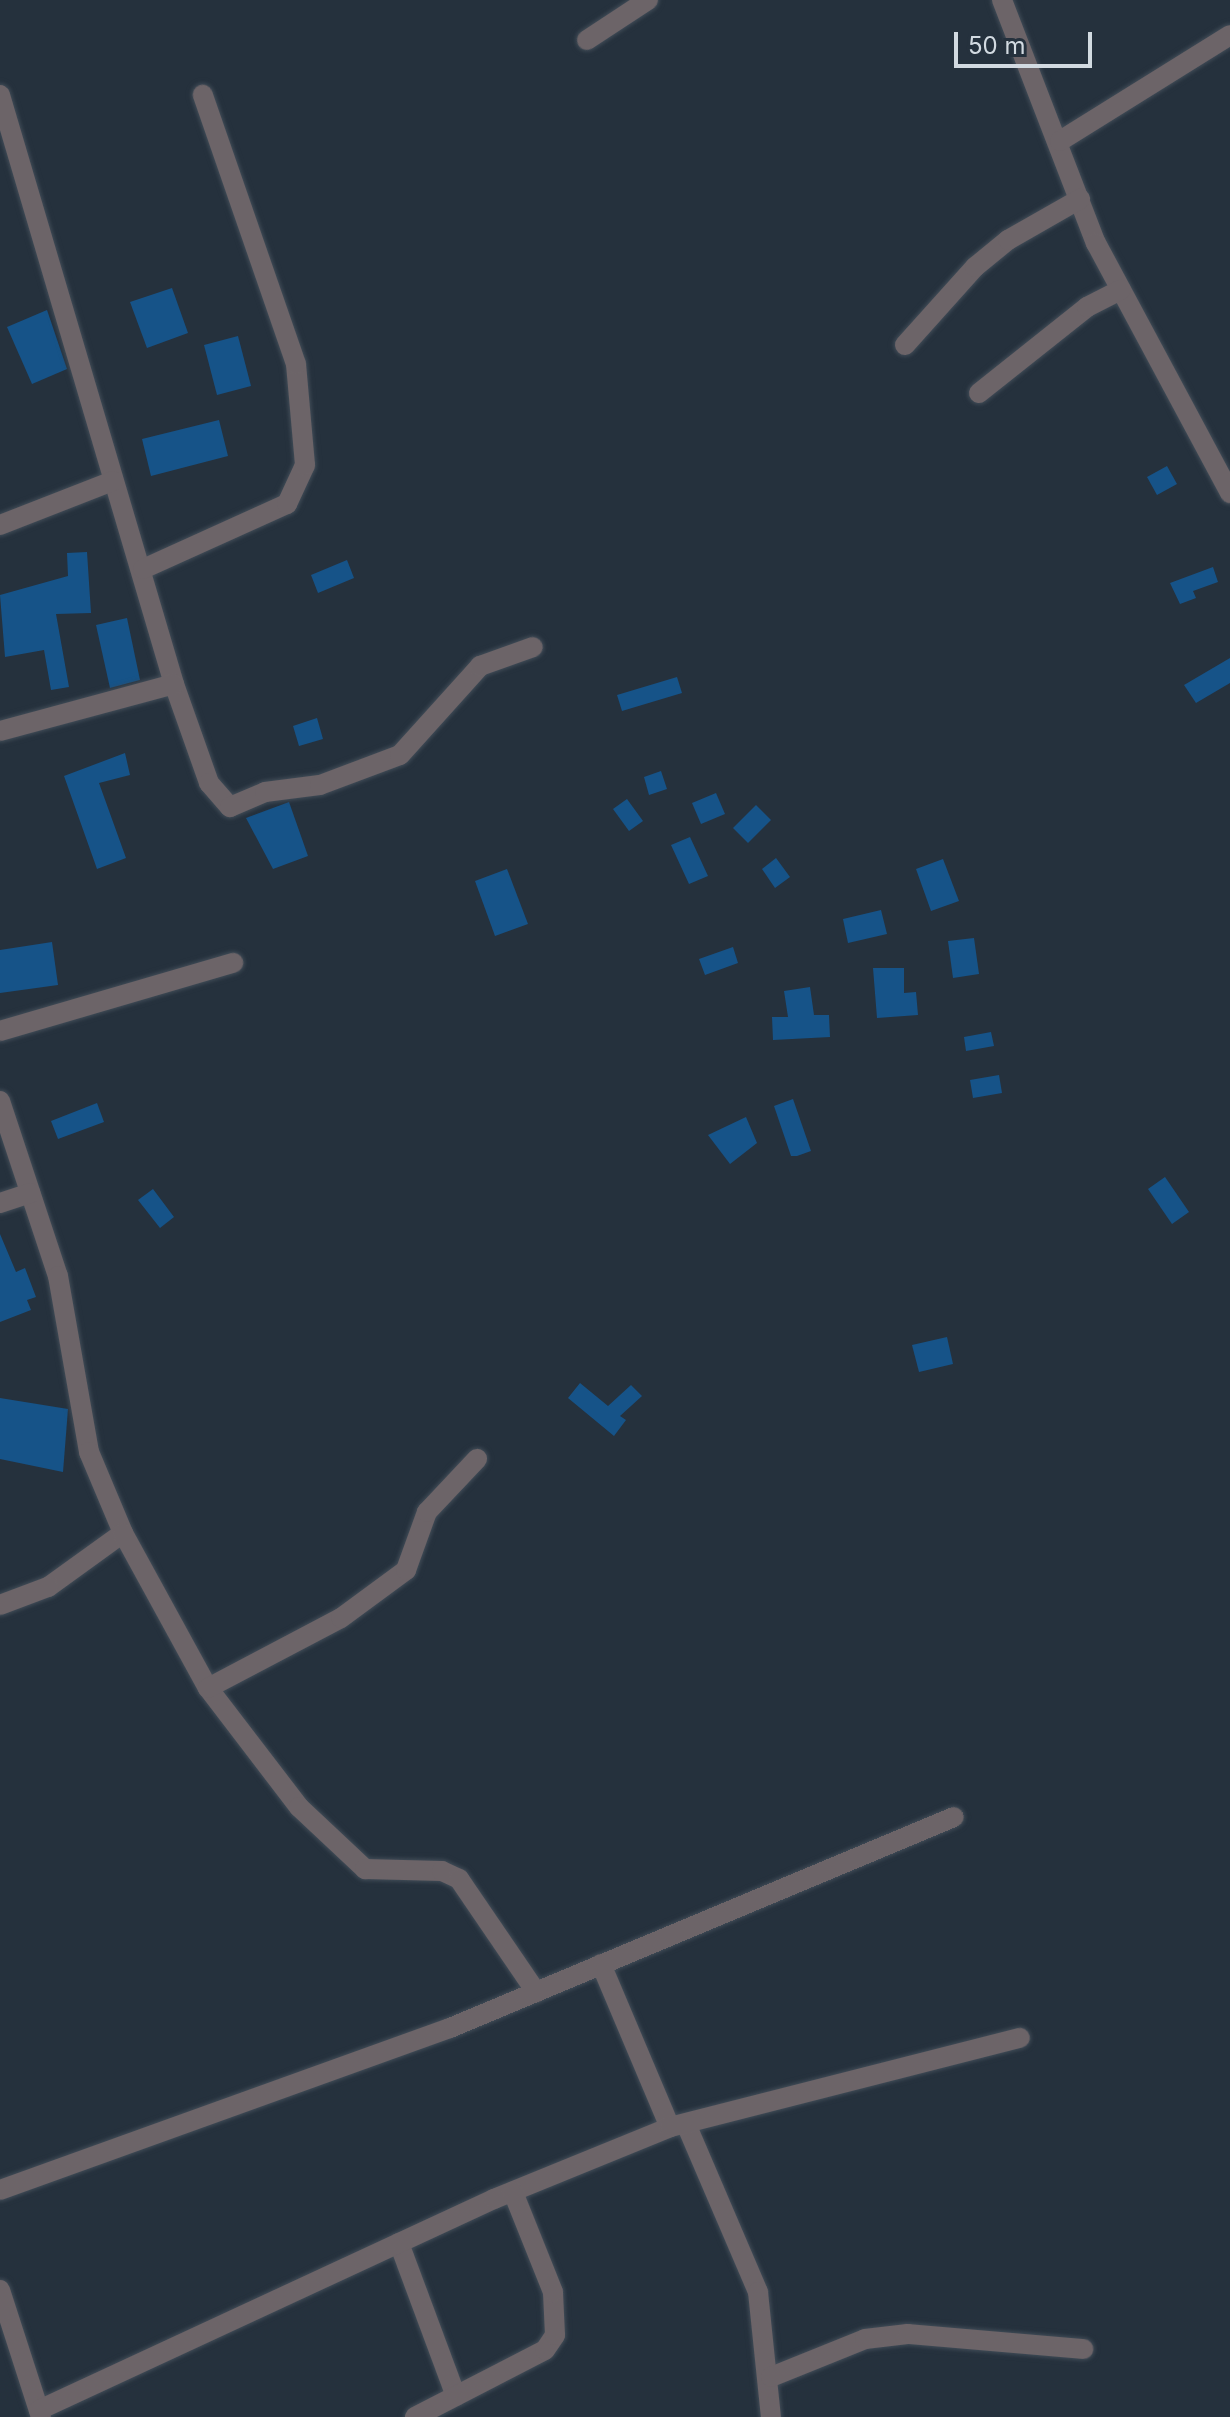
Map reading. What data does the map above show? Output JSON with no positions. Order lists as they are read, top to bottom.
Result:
{
  "scale_bar": "50 m"
}
